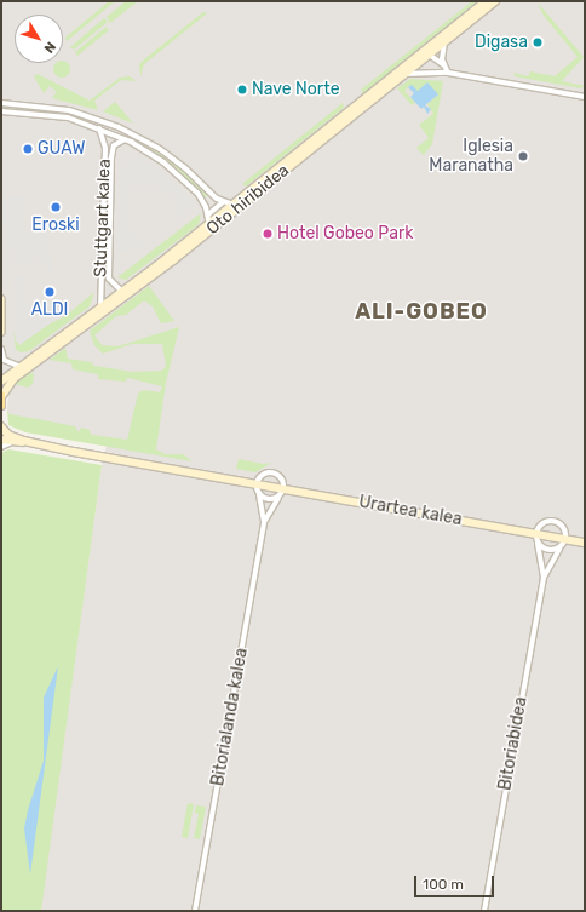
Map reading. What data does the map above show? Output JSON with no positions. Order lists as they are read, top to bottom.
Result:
{
  "streets": {
    "street": [
      "Oto hiribidea",
      "Stuttgart kalea",
      "Urartea kalea",
      "Bitorialanda kalea",
      "Bitoriabidea"
    ]
  },
  "crossings": [
    ["Oto hiribidea", "Stuttgart kalea"]
  ],
  "districts": ["ALI-GOBEO"],
  "places": [
    "Digasa",
    "Nave Norte",
    "GUAW",
    "Iglesia Maranatha",
    "Eroski",
    "Hotel Gobeo Park",
    "ALDI"
  ],
  "scale_bar": "100 m",
  "north": "bottom right"
}
